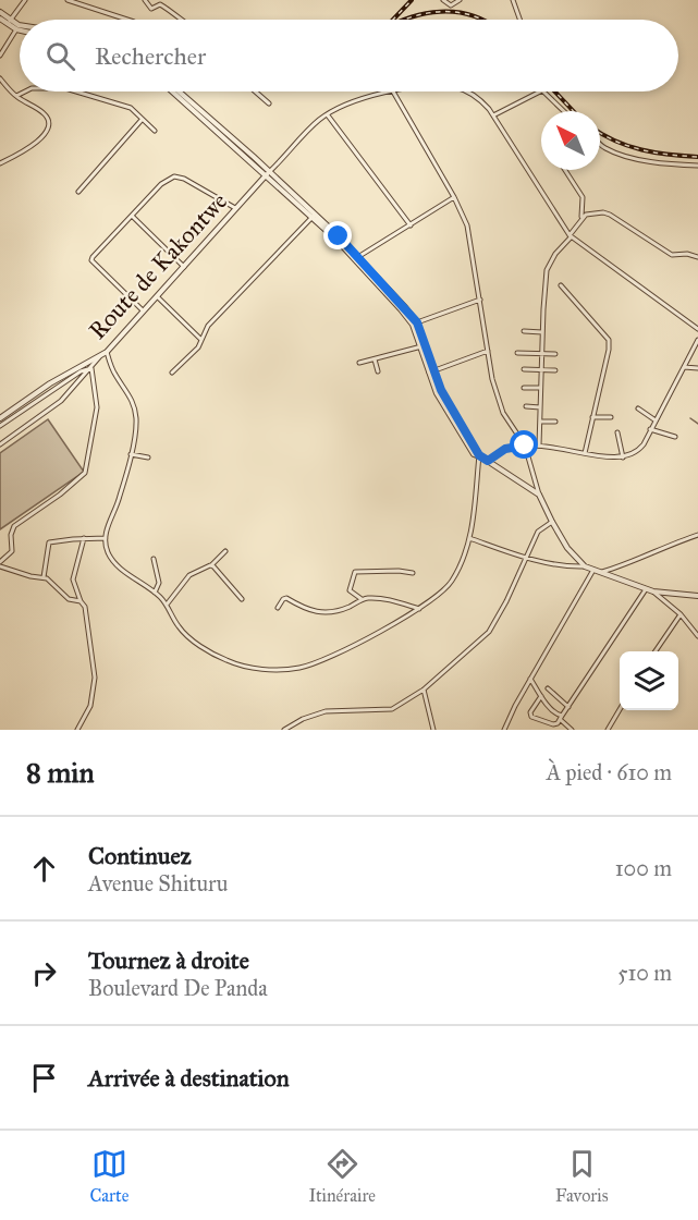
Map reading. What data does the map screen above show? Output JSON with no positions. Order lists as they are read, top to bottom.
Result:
{
  "streets": {
    "street": ["Route de Kakontwe"]
  },
  "north": "top left",
  "page": {
    "search": "Rechercher",
    "heading": ["8 min", "À pied · 610 m"],
    "list": [
      ["Continuez", "Avenue Shituru", "100 m"],
      ["Tournez à droite", "Boulevard De Panda", "510 m"],
      "Arrivée à destination"
    ],
    "nav": ["Carte", "Itinéraire", "Favoris"]
  }
}
